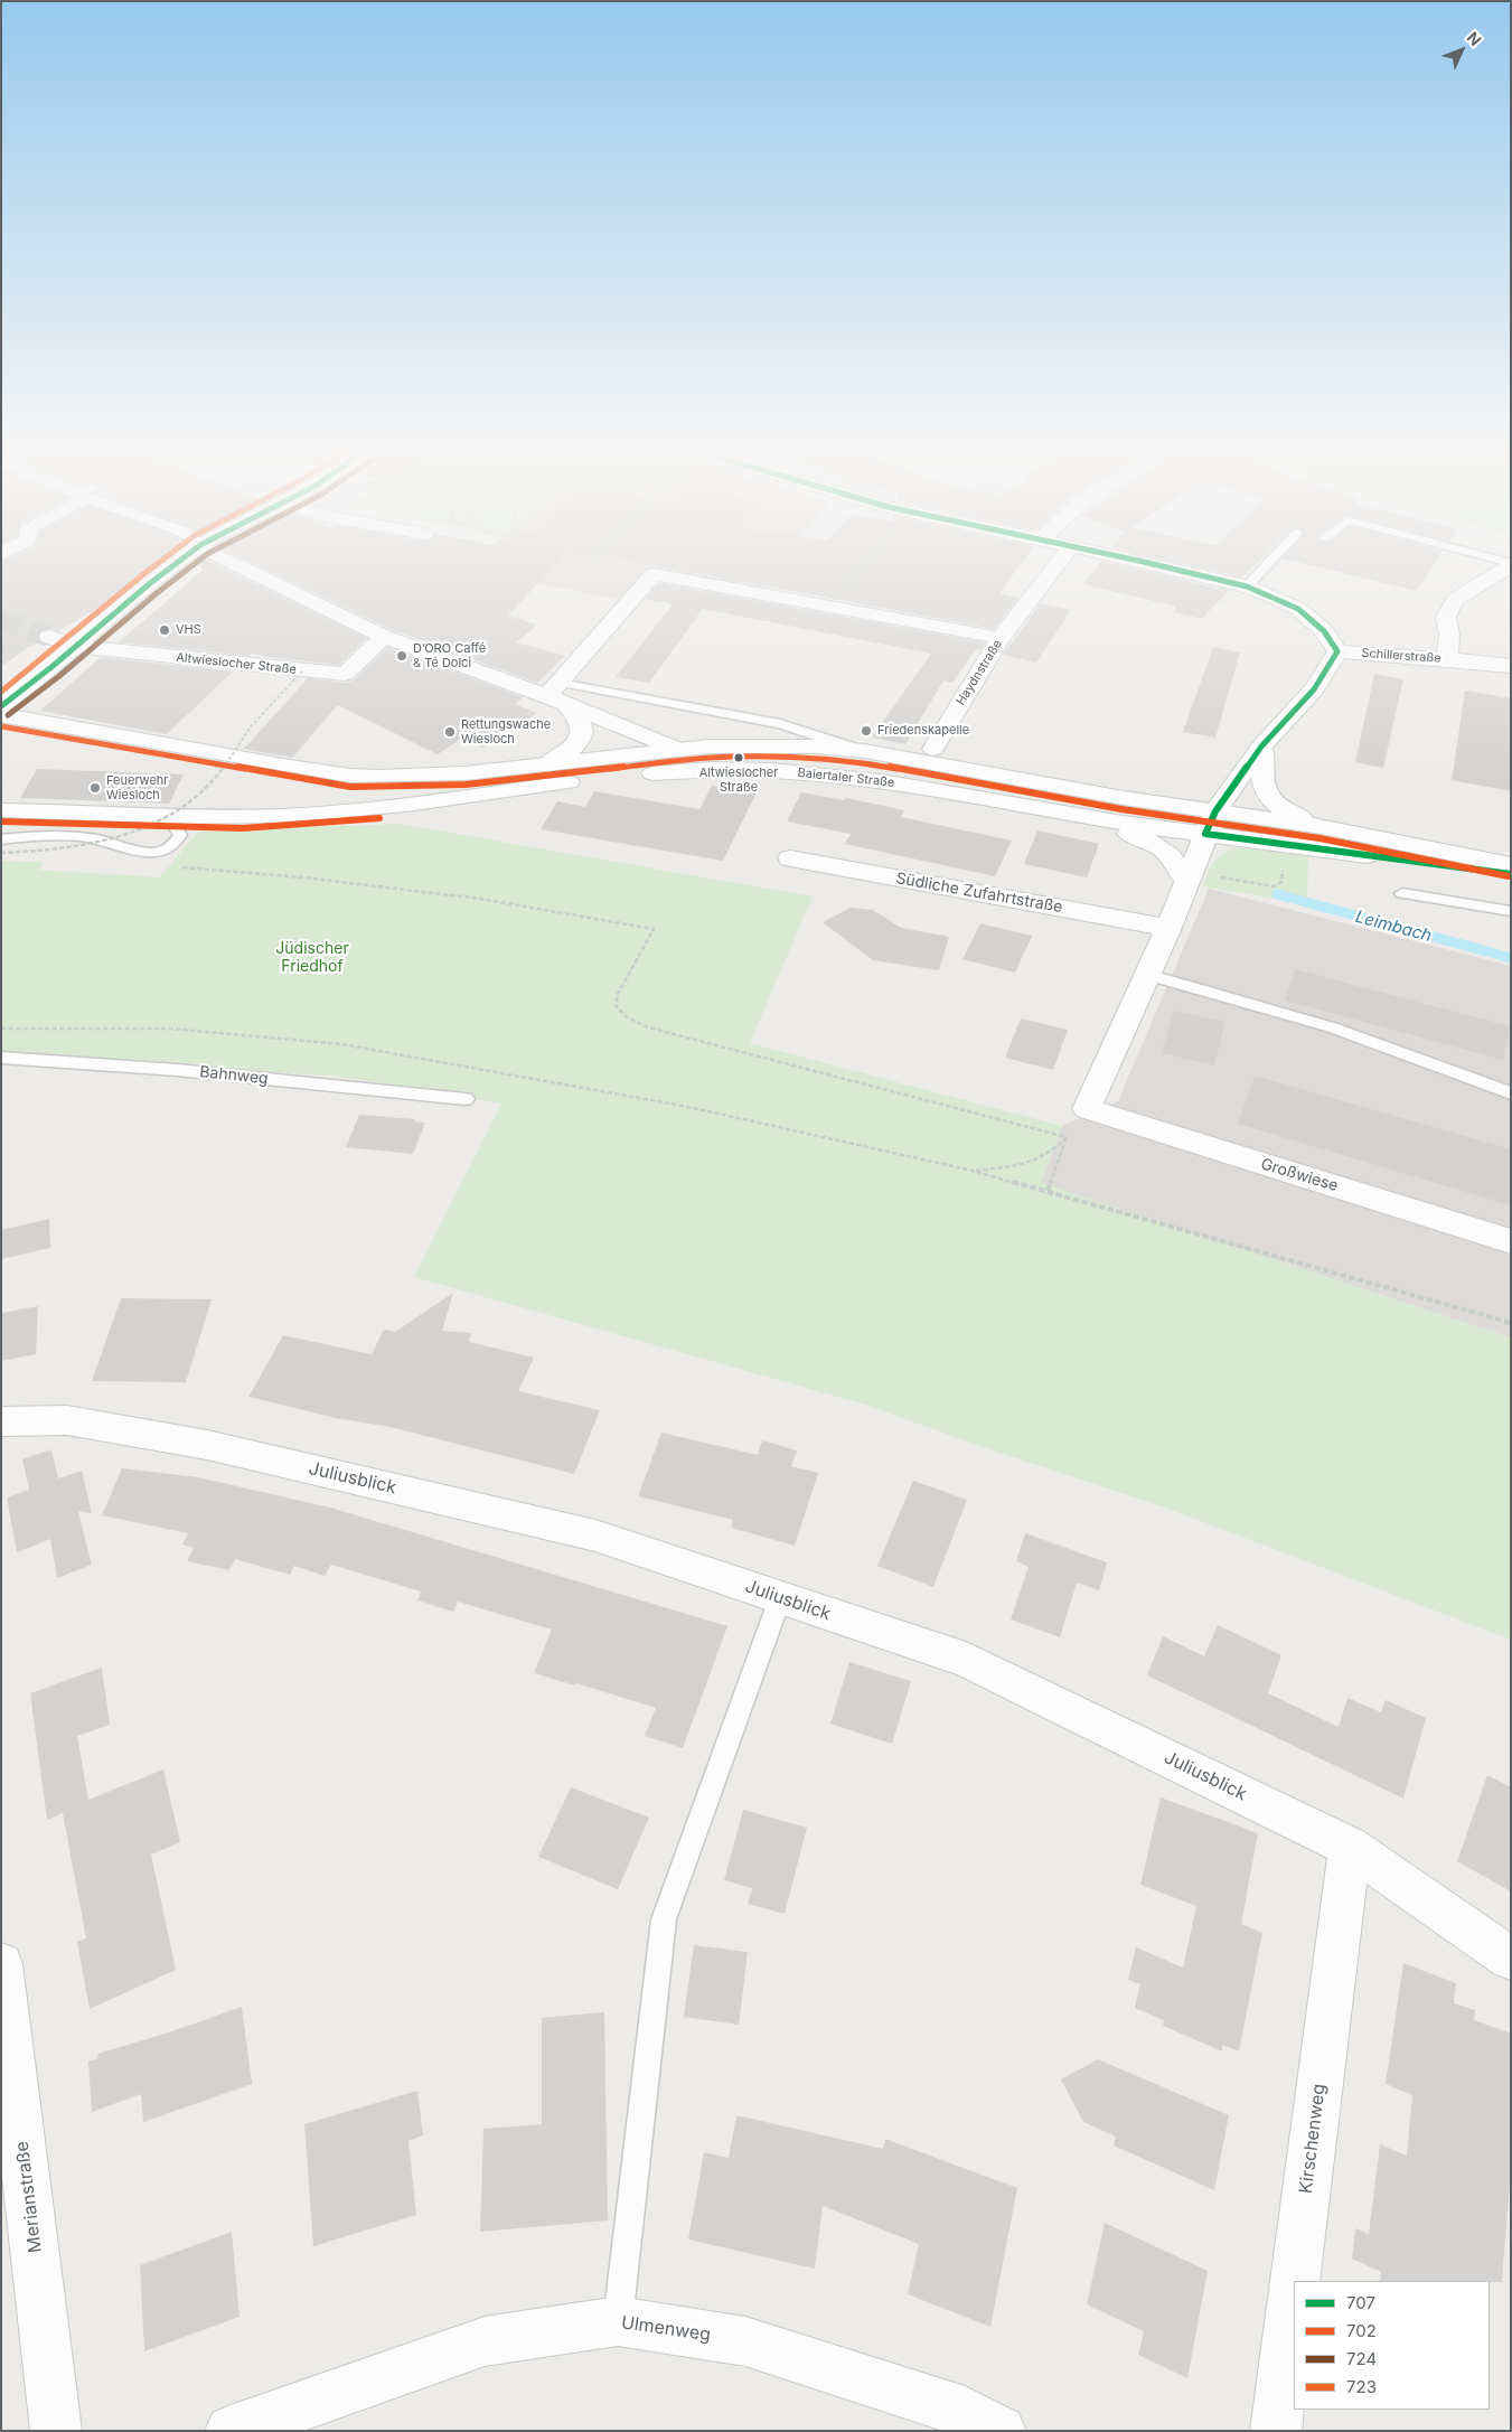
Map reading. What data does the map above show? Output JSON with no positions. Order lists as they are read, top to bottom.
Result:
{
  "streets": {
    "street": [
      "Schillerstraße",
      "Altwieslocher Straße",
      "Haydnstraße",
      "Baiertaler Straße",
      "Südliche Zufahrtstraße",
      "Großwiese",
      "Juliusblick",
      "Kirschenweg",
      "Merianstraße",
      "Ulmenweg"
    ],
    "lane": ["Bahnweg"]
  },
  "crossings": [
    ["Juliusblick", "Kirschenweg"]
  ],
  "water": ["Leimbach"],
  "parks": ["Jüdischer Friedhof"],
  "places": [
    "VHS",
    "D’ORO Caffé & Té Dolci",
    "Friedenskapelle",
    "Rettungswache Wiesloch",
    "Altwieslocher Straße",
    "Feuerwehr Wiesloch"
  ],
  "lines": [
    "transit line 707",
    "transit line 724",
    "transit line 723",
    "transit line 702"
  ],
  "legend": [
    "707",
    "702",
    "724",
    "723"
  ],
  "north": "top right"
}
